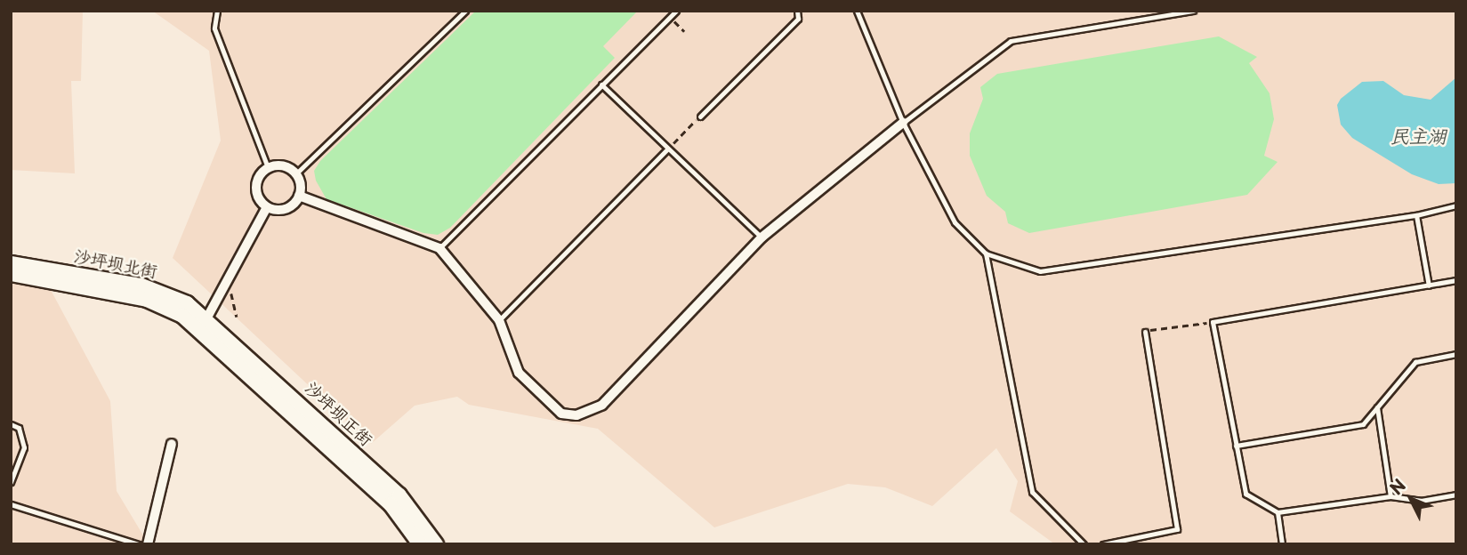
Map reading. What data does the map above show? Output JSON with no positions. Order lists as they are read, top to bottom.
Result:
{
  "streets": {
    "main road": ["沙坪坝北街", "沙坪坝正街"]
  },
  "crossings": [
    ["沙坪坝北街", "沙坪坝正街"]
  ],
  "water": ["民主湖"],
  "north": "top left"
}
